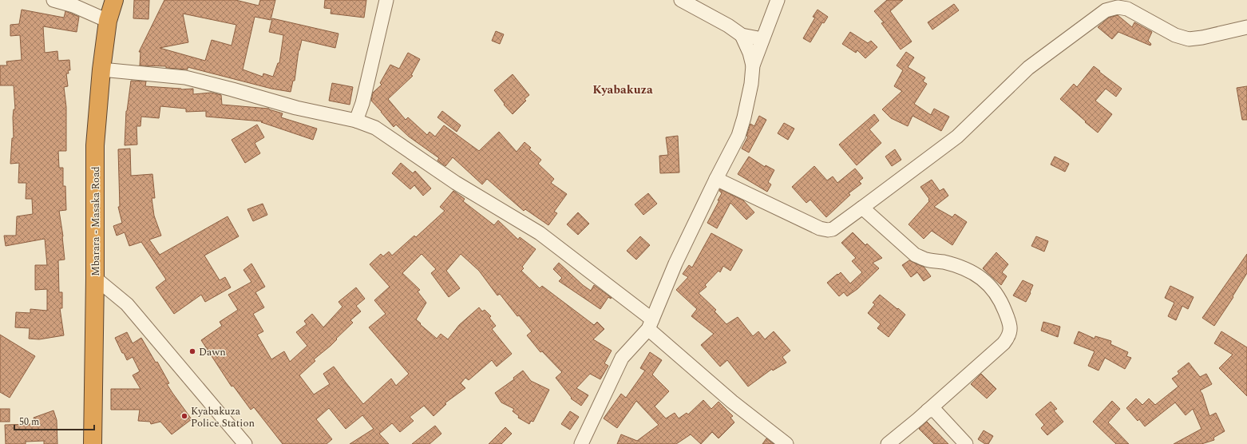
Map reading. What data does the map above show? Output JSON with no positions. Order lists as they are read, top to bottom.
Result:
{
  "streets": {
    "highway": ["Mbarara - Masaka Road"]
  },
  "districts": ["Kyabakuza"],
  "places": ["Dawn", "Kyabakuza Police Station"],
  "scale_bar": "50 m"
}
